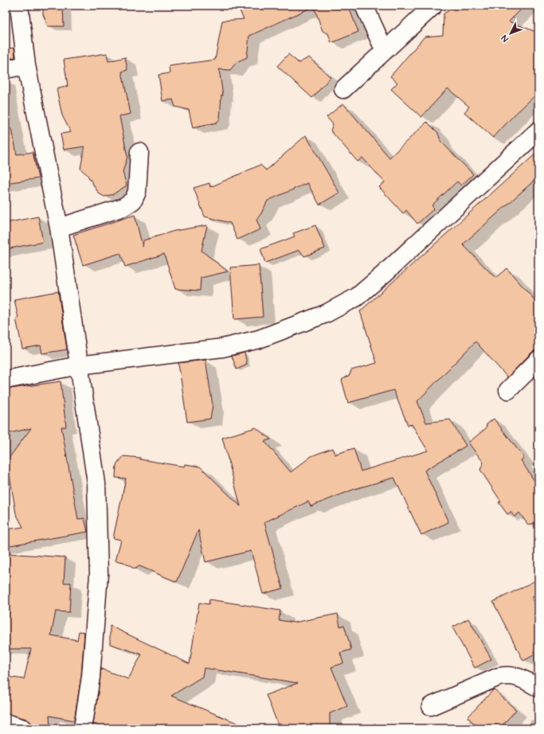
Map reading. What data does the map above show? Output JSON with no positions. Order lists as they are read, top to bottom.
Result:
{
  "north": "bottom left"
}
